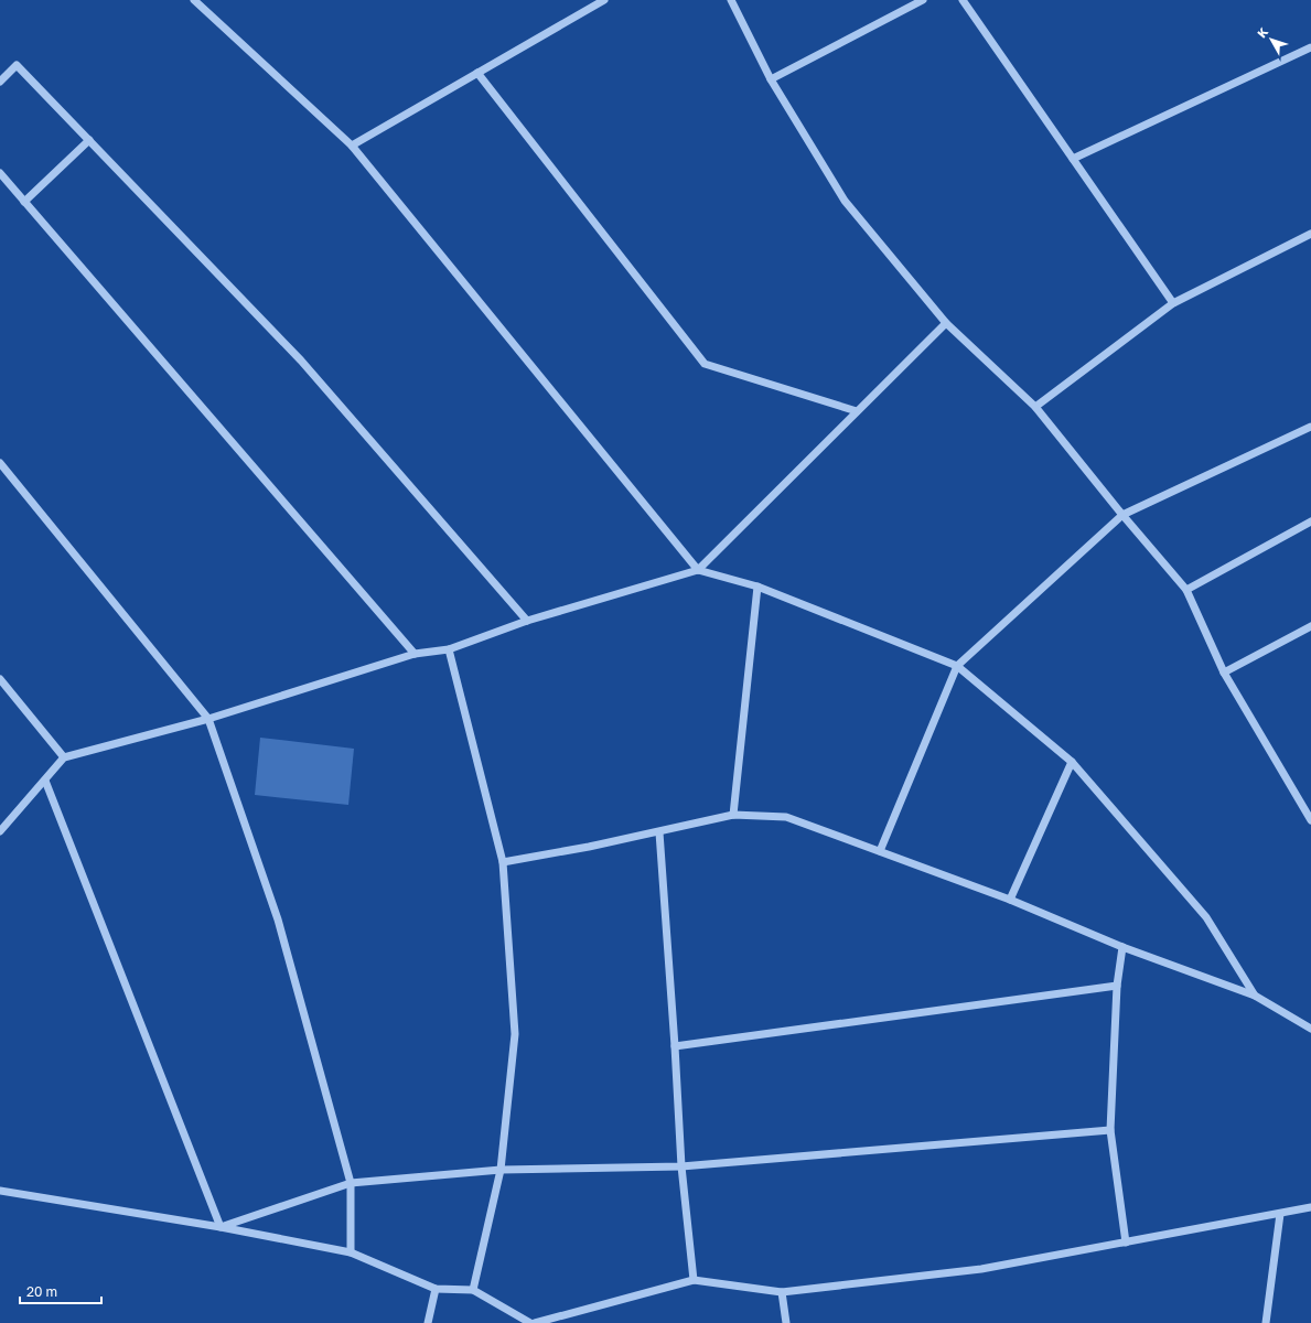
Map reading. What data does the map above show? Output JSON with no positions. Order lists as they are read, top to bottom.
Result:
{
  "scale_bar": "20 m",
  "north": "top left"
}
